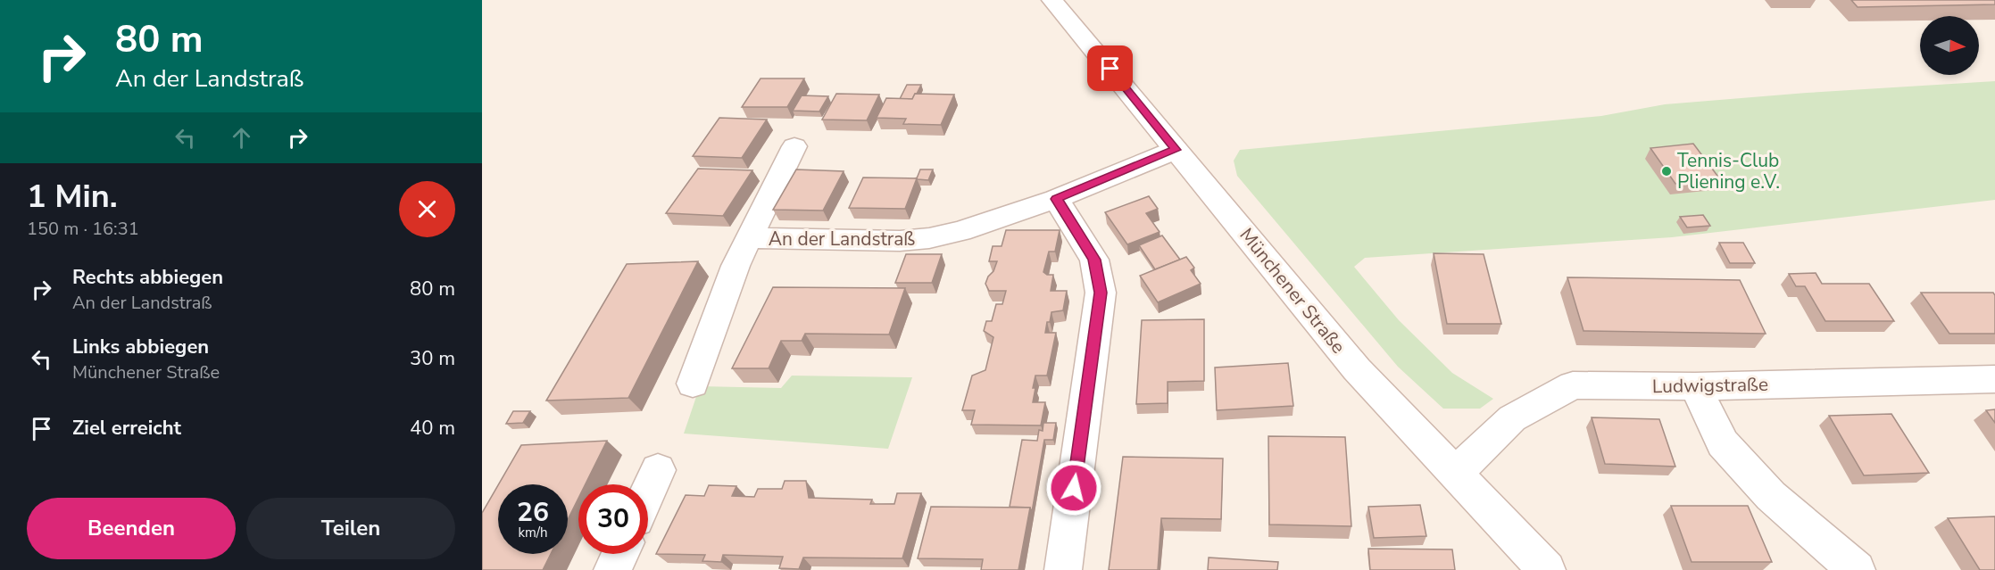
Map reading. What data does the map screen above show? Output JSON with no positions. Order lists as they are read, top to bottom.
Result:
{
  "streets": {
    "street": ["An der Landstraß", "Münchener Straße", "Ludwigstraße"]
  },
  "crossings": [
    ["An der Landstraß", "Münchener Straße"],
    ["Münchener Straße", "Ludwigstraße"]
  ],
  "places": ["Tennis-Club Pliening e.V."],
  "north": "right",
  "page": {
    "turn": ["80 m", "An der Landstraß"],
    "heading": ["1 Min.", "150 m · 16:31"],
    "list": [
      {
        "name": "Rechts abbiegen",
        "note": "An der Landstraß",
        "value": "80 m"
      },
      {
        "name": "Links abbiegen",
        "note": "Münchener Straße",
        "value": "30 m"
      },
      {
        "name": "Ziel erreicht",
        "value": "40 m"
      }
    ],
    "speed": "26 km/h",
    "limit": "30",
    "buttons": ["Beenden", "Teilen"]
  }
}
